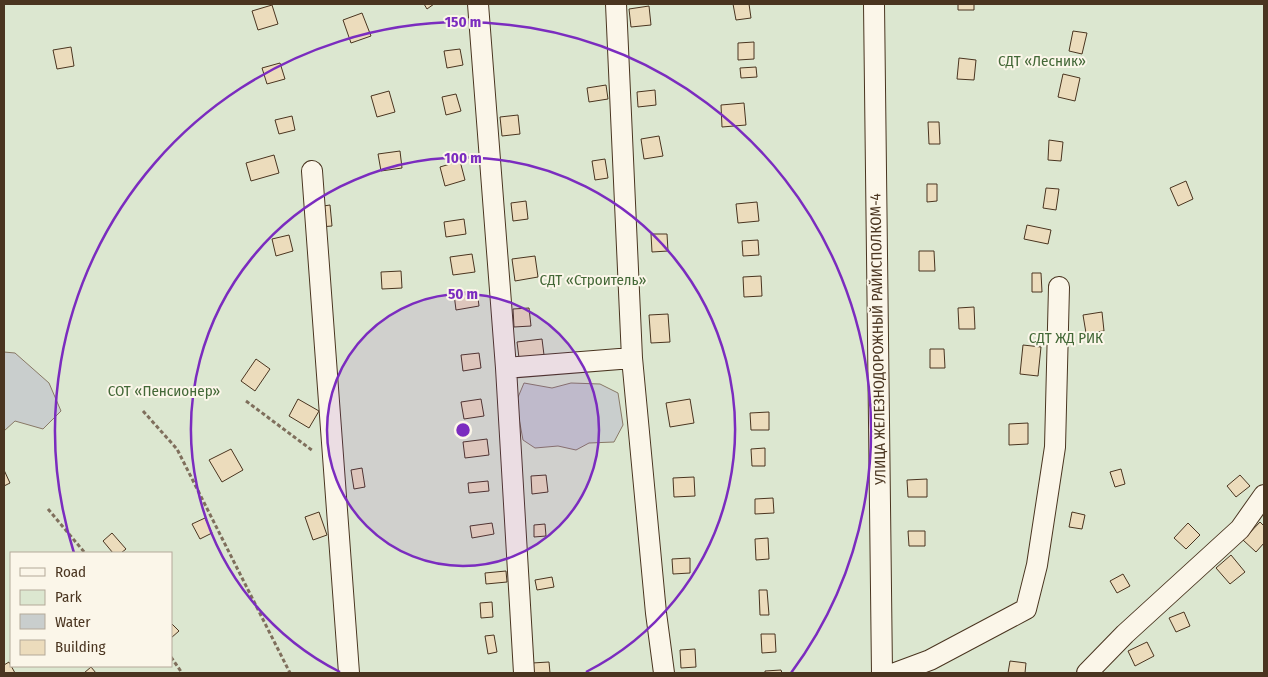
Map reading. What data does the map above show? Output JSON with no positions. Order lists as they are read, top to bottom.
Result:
{
  "streets": {
    "street": ["УЛИЦА ЖЕЛЕЗНОДОРОЖНЫЙ РАЙИСПОЛКОМ-4"]
  },
  "parks": [
    "СДТ «Лесник»",
    "СДТ «Строитель»",
    "СДТ ЖД РИК",
    "СОТ «Пенсионер»"
  ],
  "legend": [
    "Road",
    "Park",
    "Water",
    "Building"
  ],
  "rings": ["150 m", "100 m", "50 m"]
}
